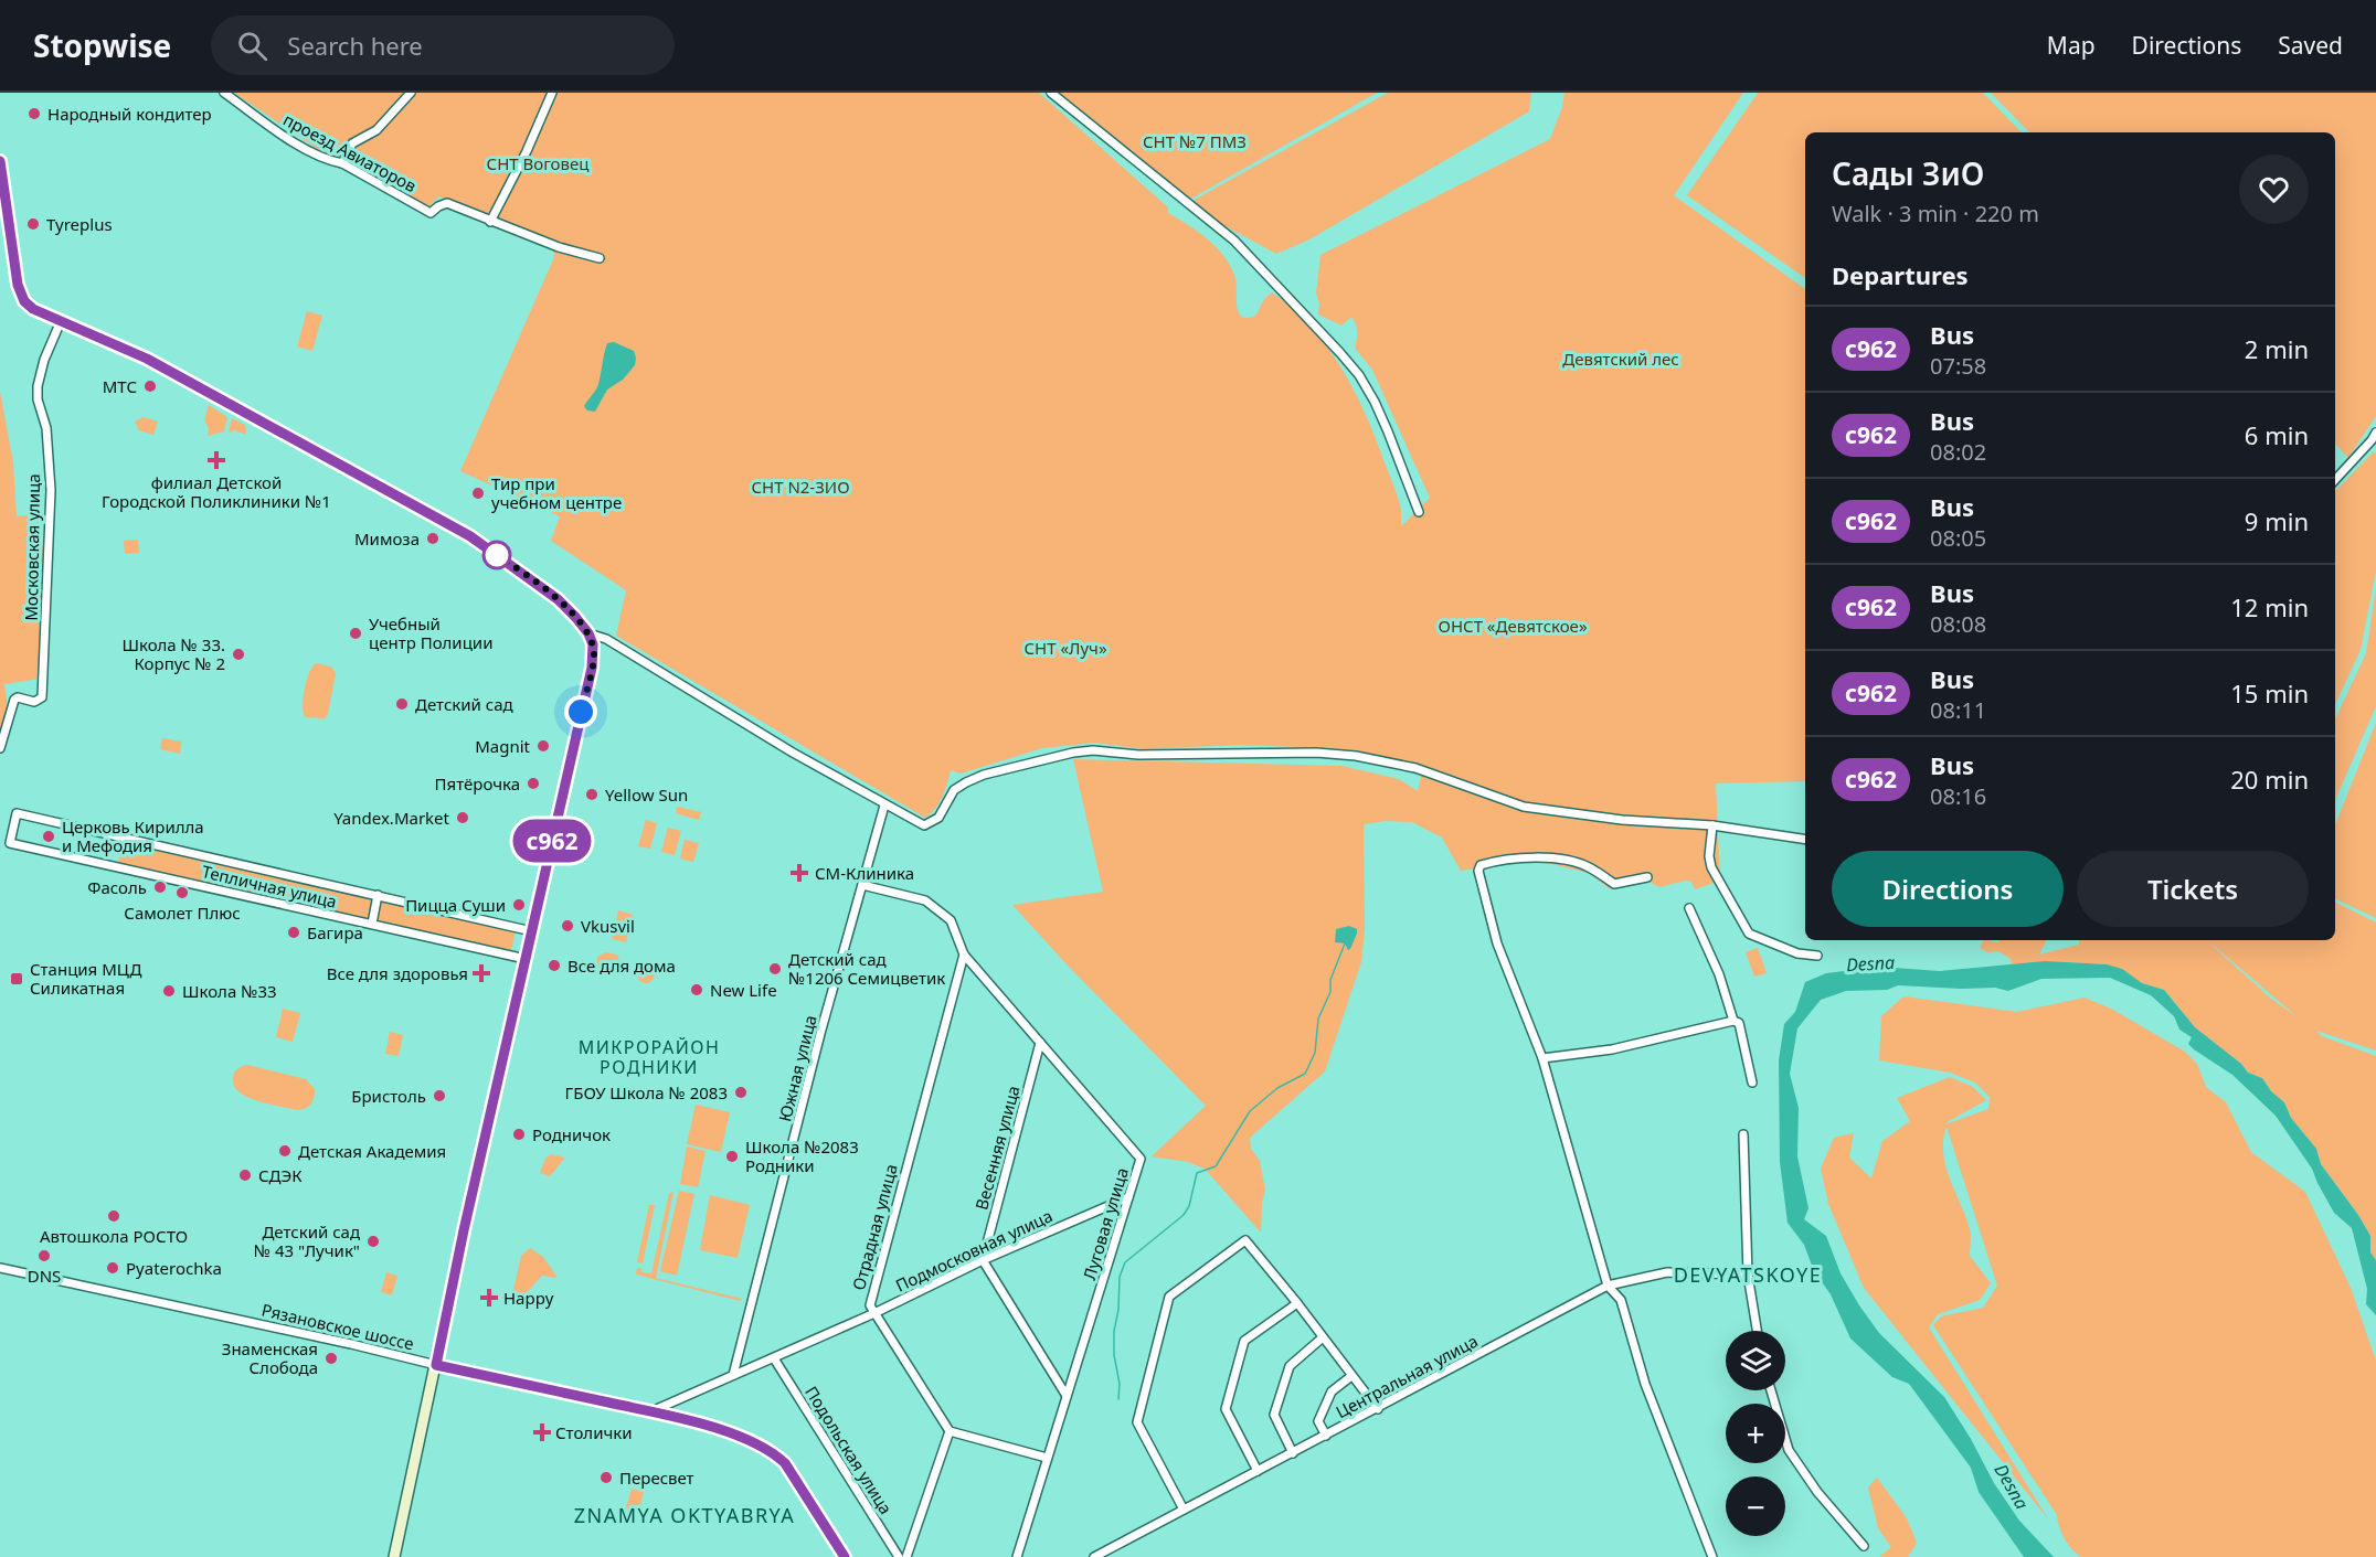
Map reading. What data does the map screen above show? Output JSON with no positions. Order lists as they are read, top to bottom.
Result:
{
  "streets": {
    "main road": ["Рязановское шоссе"],
    "street": [
      "проезд Авиаторов",
      "Московская улица",
      "Тепличная улица",
      "Южная улица",
      "Весенняя улица",
      "Луговая улица",
      "Отрадная улица",
      "Подмосковная улица",
      "Центральная улица",
      "Подольская улица"
    ]
  },
  "crossings": [
    ["Южная улица", "Луговая улица"],
    ["Южная улица", "Подмосковная улица"],
    ["Весенняя улица", "Луговая улица"],
    ["Весенняя улица", "Подмосковная улица"],
    ["Луговая улица", "Отрадная улица"],
    ["Луговая улица", "Подмосковная улица"],
    ["Отрадная улица", "Подмосковная улица"],
    ["Подмосковная улица", "Рязановское шоссе"],
    ["Подмосковная улица", "Подольская улица"]
  ],
  "districts": ["МИКРОРАЙОН РОДНИКИ", "DEVYATSKOYE", "ZNAMYA OKTYABRYA"],
  "water": ["Desna"],
  "parks": [
    "СНТ №7 ПМЗ",
    "СНТ Воговец",
    "Девятский лес",
    "СНТ N2-ЗИО",
    "ОНСТ «Девятское»",
    "СНТ «Луч»"
  ],
  "places": {
    "other": [
      "Народный кондитер",
      "Tyreplus",
      "МТС",
      "Тир при учебном центре",
      "Мимоза",
      "Учебный центр Полиции",
      "Школа № 33. Корпус № 2",
      "Детский сад",
      "Magnit",
      "Пятёрочка",
      "Yellow Sun",
      "Yandex.Market",
      "Церковь Кирилла и Мефодия",
      "Фасоль",
      "Самолет Плюс",
      "Пицца Суши",
      "Vkusvil",
      "Багира",
      "Все для дома",
      "Детский сад №1206 Семицветик",
      "New Life",
      "Школа №33",
      "ГБОУ Школа № 2083",
      "Бристоль",
      "Родничок",
      "Детская Академия",
      "Школа №2083 Родники",
      "СДЭК",
      "Автошкола РОСТО",
      "Детский сад № 43 \"Лучик\"",
      "DNS",
      "Pyaterochka",
      "Знаменская Слобода",
      "Пересвет"
    ],
    "health": [
      "филиал Детской Городской Поликлиники №1",
      "СМ-Клиника",
      "Все для здоровья",
      "Happy",
      "Столички"
    ],
    "transit": ["Станция МЦД Силикатная"]
  },
  "lines": ["bus line с962"],
  "page": {
    "header": "Stopwise",
    "search": "Search here",
    "nav": ["Map", "Directions", "Saved"],
    "on_map": "с962",
    "heading": [
      ["Сады ЗиО", "Walk · 3 min · 220 m"],
      "Departures"
    ],
    "list": [
      {
        "mark": "с962",
        "name": "Bus",
        "note": "07:58",
        "value": "2 min"
      },
      {
        "mark": "с962",
        "name": "Bus",
        "note": "08:02",
        "value": "6 min"
      },
      {
        "mark": "с962",
        "name": "Bus",
        "note": "08:05",
        "value": "9 min"
      },
      {
        "mark": "с962",
        "name": "Bus",
        "note": "08:08",
        "value": "12 min"
      },
      {
        "mark": "с962",
        "name": "Bus",
        "note": "08:11",
        "value": "15 min"
      },
      {
        "mark": "с962",
        "name": "Bus",
        "note": "08:16",
        "value": "20 min"
      }
    ],
    "buttons": ["Directions", "Tickets"],
    "map_buttons": ["+", "−"]
  }
}
